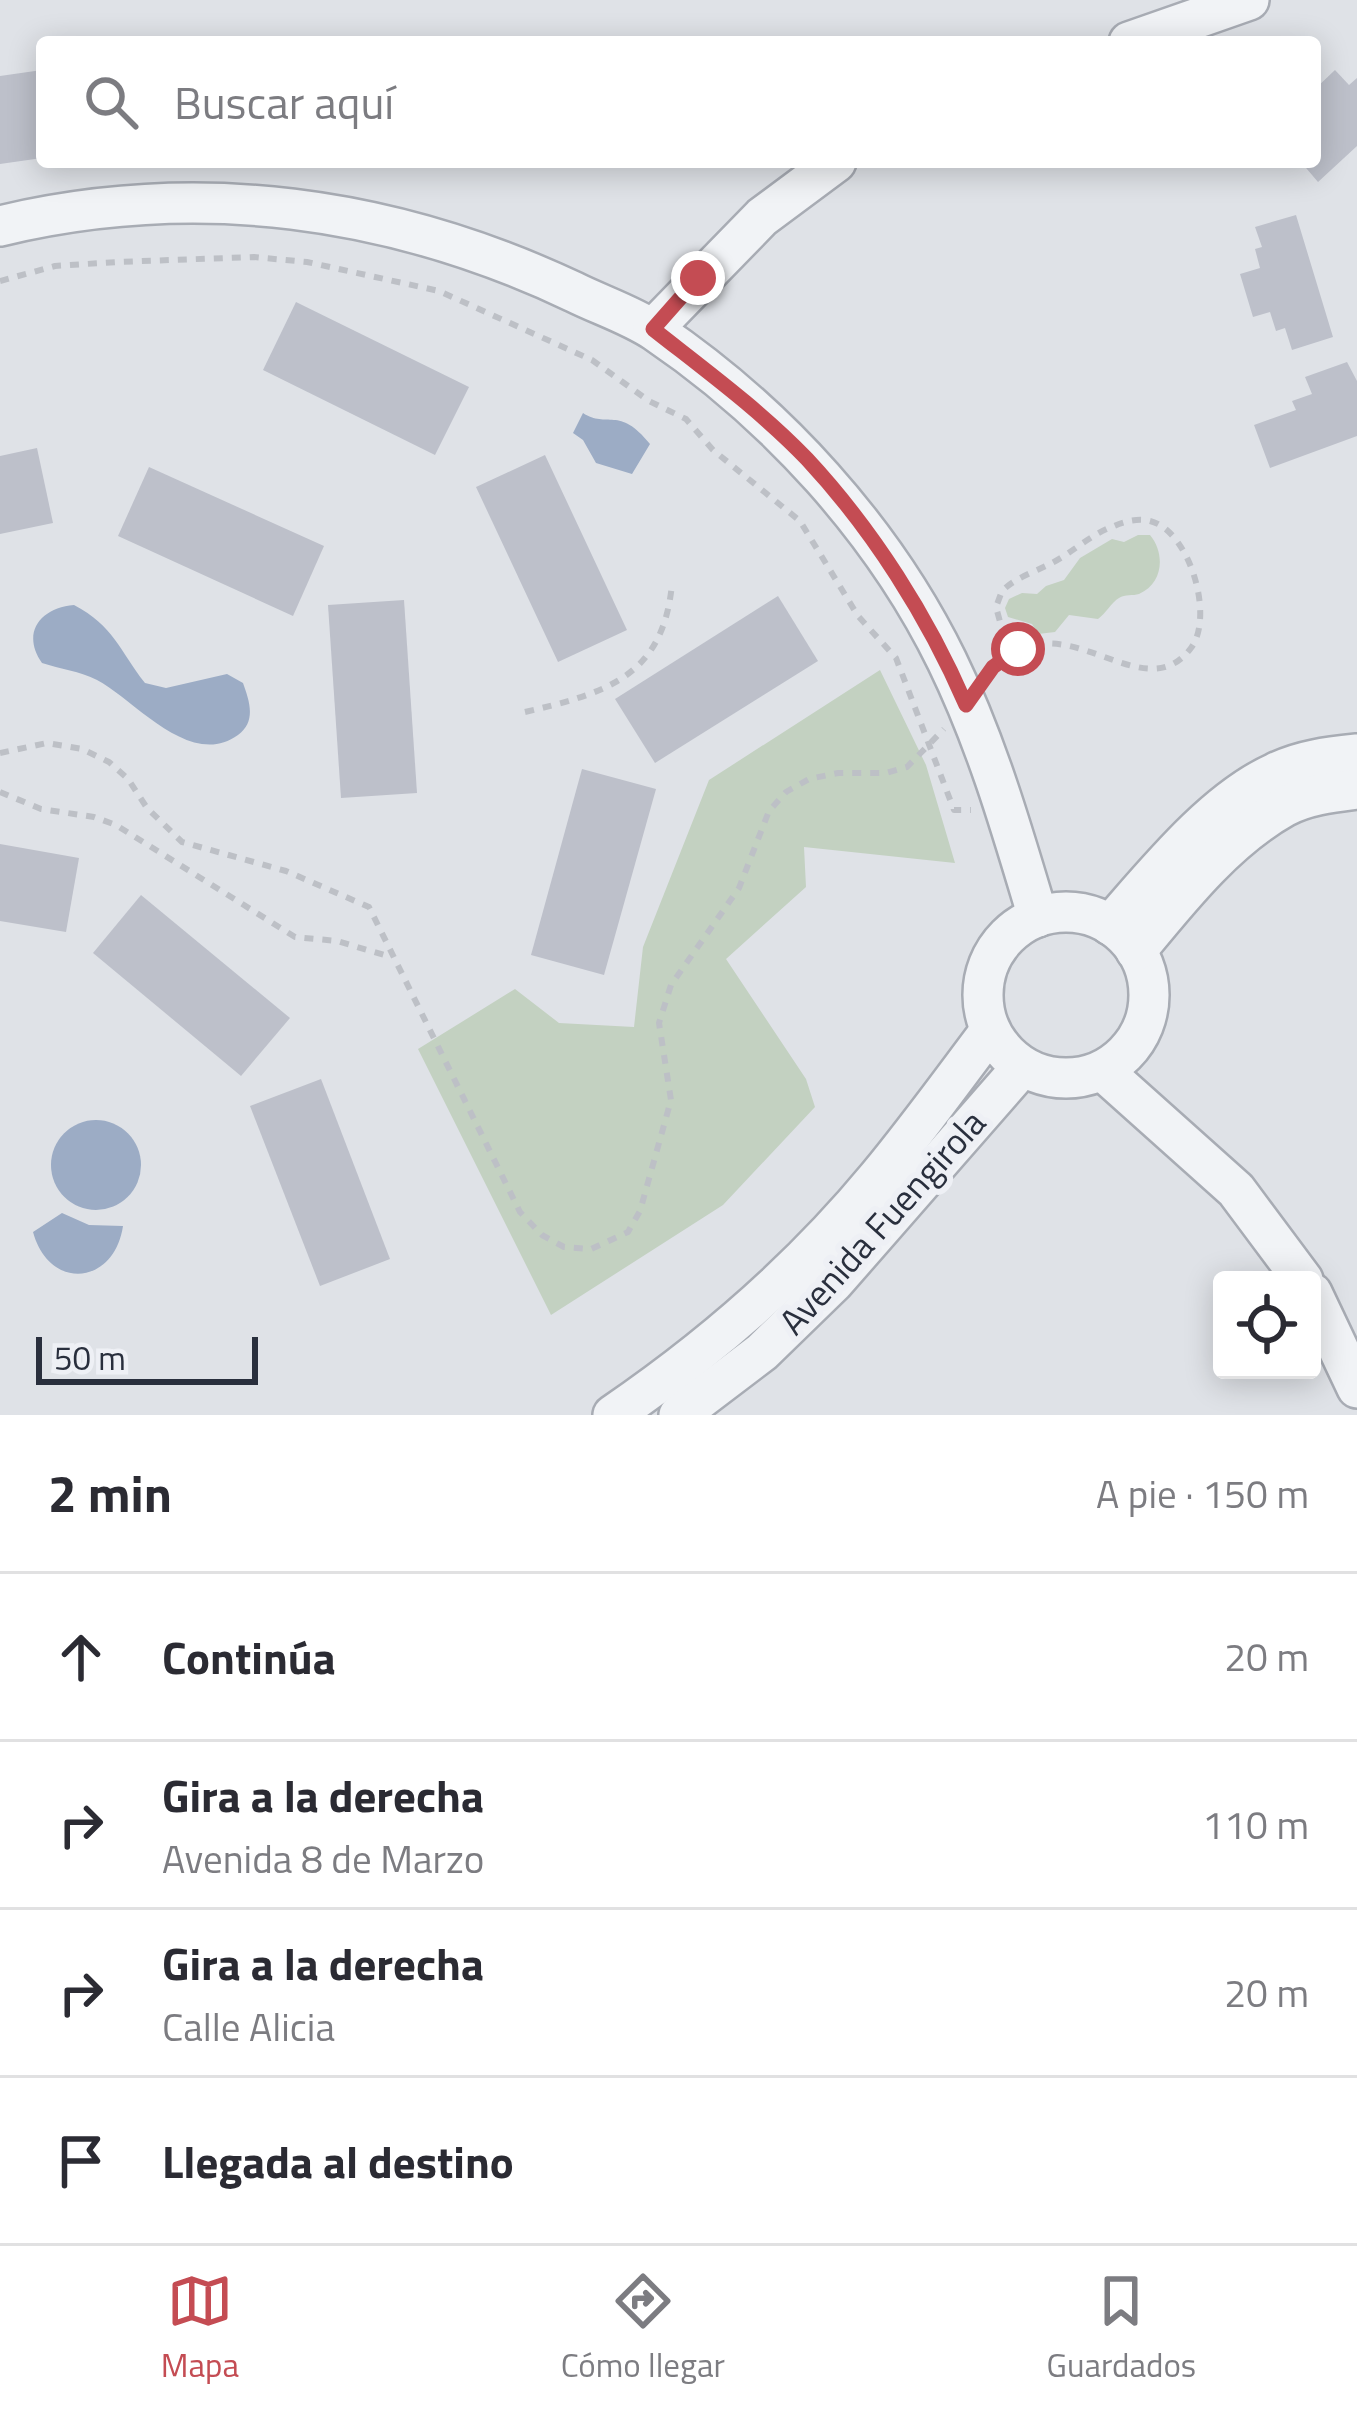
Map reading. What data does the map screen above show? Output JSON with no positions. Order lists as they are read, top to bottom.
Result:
{
  "streets": {
    "street": ["Avenida Fuengirola"]
  },
  "scale_bar": "50 m",
  "page": {
    "search": "Buscar aquí",
    "scale": "50 m",
    "heading": ["2 min", "A pie · 150 m"],
    "list": [
      ["Continúa", "20 m"],
      ["Gira a la derecha", "Avenida 8 de Marzo", "110 m"],
      ["Gira a la derecha", "Calle Alicia", "20 m"],
      "Llegada al destino"
    ],
    "nav": ["Mapa", "Cómo llegar", "Guardados"]
  }
}
